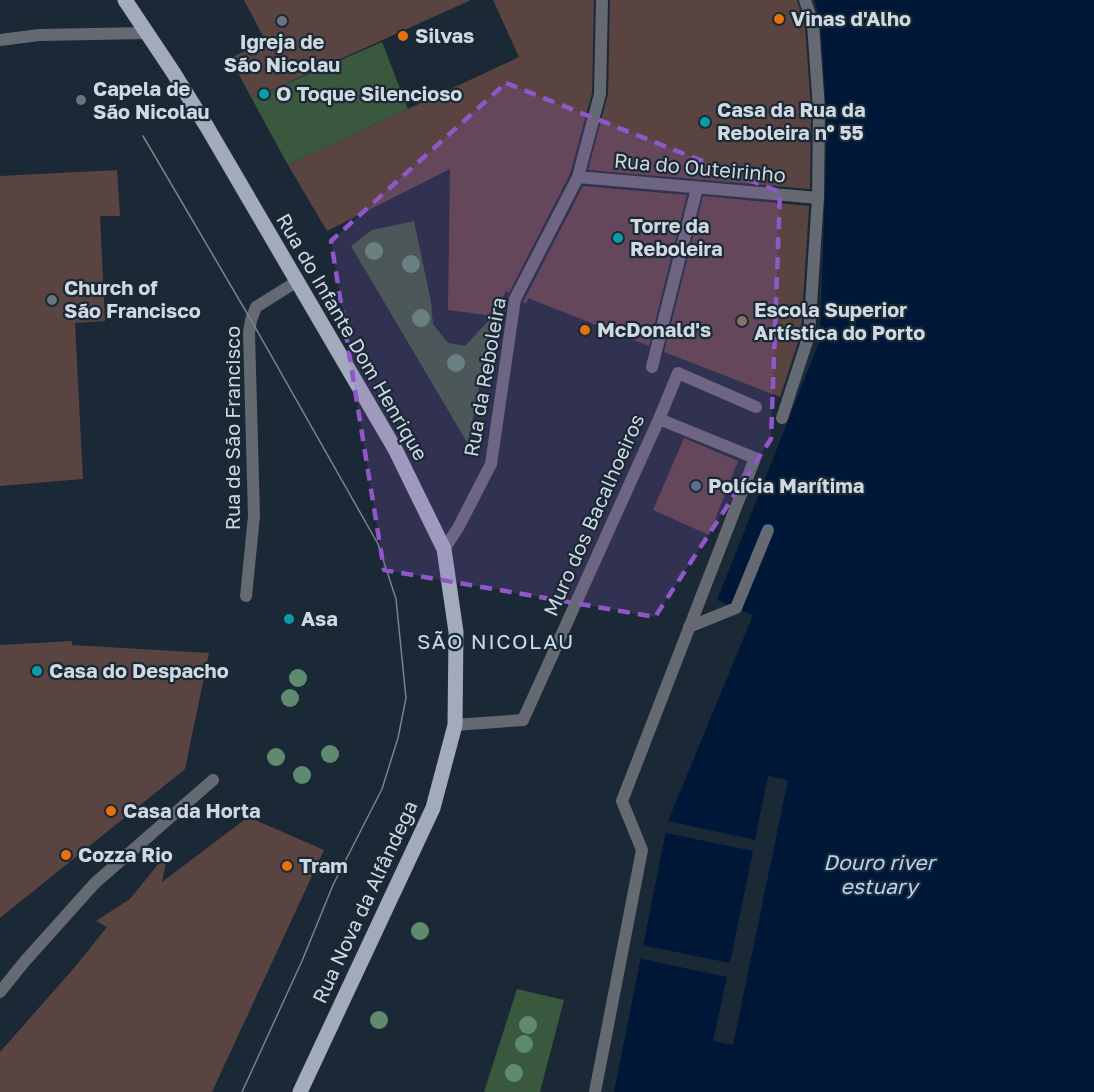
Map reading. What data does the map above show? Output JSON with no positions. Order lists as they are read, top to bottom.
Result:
{
  "streets": {
    "main road": ["Rua do Infante Dom Henrique", "Rua Nova da Alfândega"],
    "street": [
      "Rua do Outeirinho",
      "Rua da Reboleira",
      "Rua de São Francisco",
      "Muro dos Bacalhoeiros"
    ]
  },
  "crossings": [
    ["Rua do Outeirinho", "Rua da Reboleira"],
    ["Rua do Infante Dom Henrique", "Rua da Reboleira"],
    ["Rua do Infante Dom Henrique", "Rua de São Francisco"],
    ["Rua do Infante Dom Henrique", "Muro dos Bacalhoeiros"],
    ["Rua do Infante Dom Henrique", "Rua Nova da Alfândega"],
    ["Muro dos Bacalhoeiros", "Rua Nova da Alfândega"]
  ],
  "districts": ["SÃO NICOLAU"],
  "water": ["Douro river estuary"],
  "places": [
    "Vinas d'Alho",
    "Igreja de São Nicolau",
    "Silvas",
    "O Toque Silencioso",
    "Capela de São Nicolau",
    "Casa da Rua da Reboleira nº 55",
    "Torre da Reboleira",
    "Church of São Francisco",
    "Escola Superior Artística do Porto",
    "McDonald's",
    "Polícia Marítima",
    "Asa",
    "Casa do Despacho",
    "Casa da Horta",
    "Cozza Rio",
    "Tram"
  ]
}
